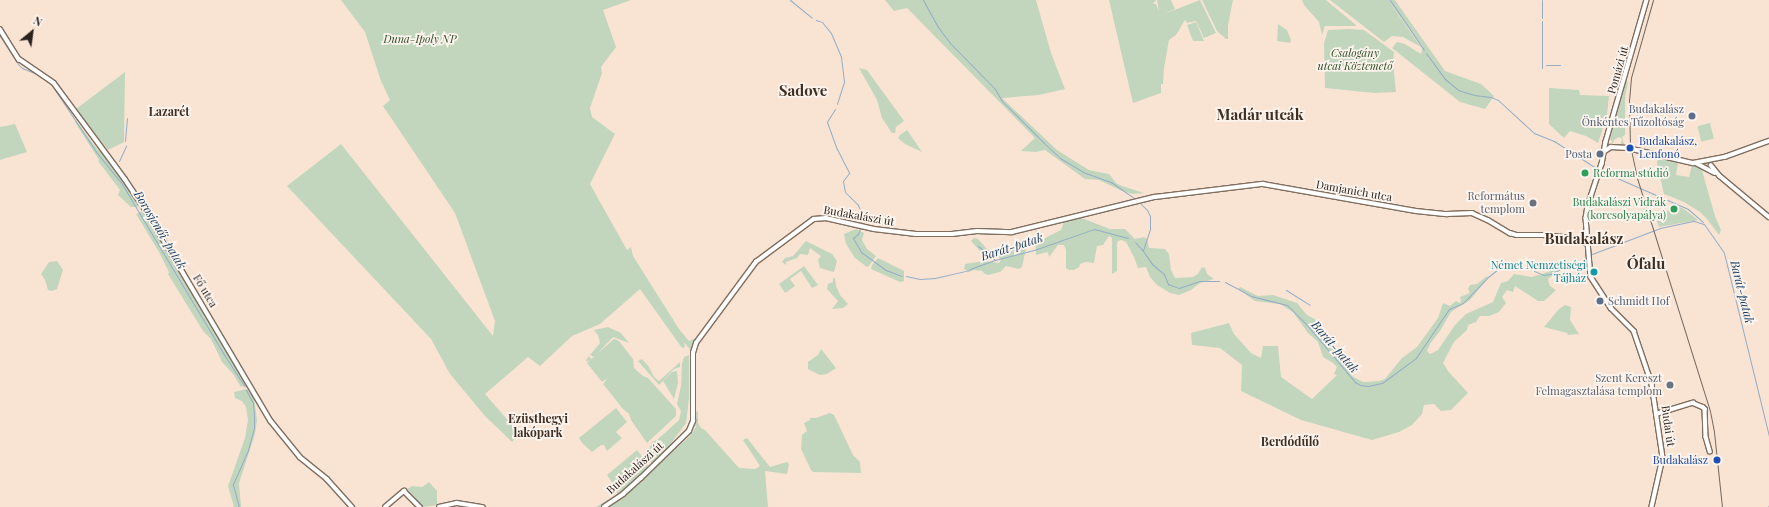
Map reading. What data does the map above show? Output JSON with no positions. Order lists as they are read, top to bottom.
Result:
{
  "streets": {
    "main road": [
      "Pomázi út",
      "Damjanich utca",
      "Budakalászi út",
      "Fő utca",
      "Budai út"
    ]
  },
  "crossings": [
    ["Damjanich utca", "Budakalászi út"]
  ],
  "districts": [
    "Sadove",
    "Lazarét",
    "Madár utcák",
    "Budakalász",
    "Ófalu",
    "Ezüsthegyi lakópark",
    "Berdódűlő"
  ],
  "water": ["Borosjenői-patak", "Barát-patak"],
  "parks": ["Duna-Ipoly NP", "Csalogány utcai Köztemető"],
  "places": [
    "Budakalász Önkéntes Tűzoltóság",
    "Budakalász, Lenfonó",
    "Posta",
    "Reforma stúdió",
    "Református templom",
    "Budakalászi Vidrák (korcsolyapálya)",
    "Német Nemzetiségi Tájház",
    "Schmidt Hof",
    "Szent Kereszt Felmagasztalása templom",
    "Budakalász"
  ],
  "north": "top right"
}
